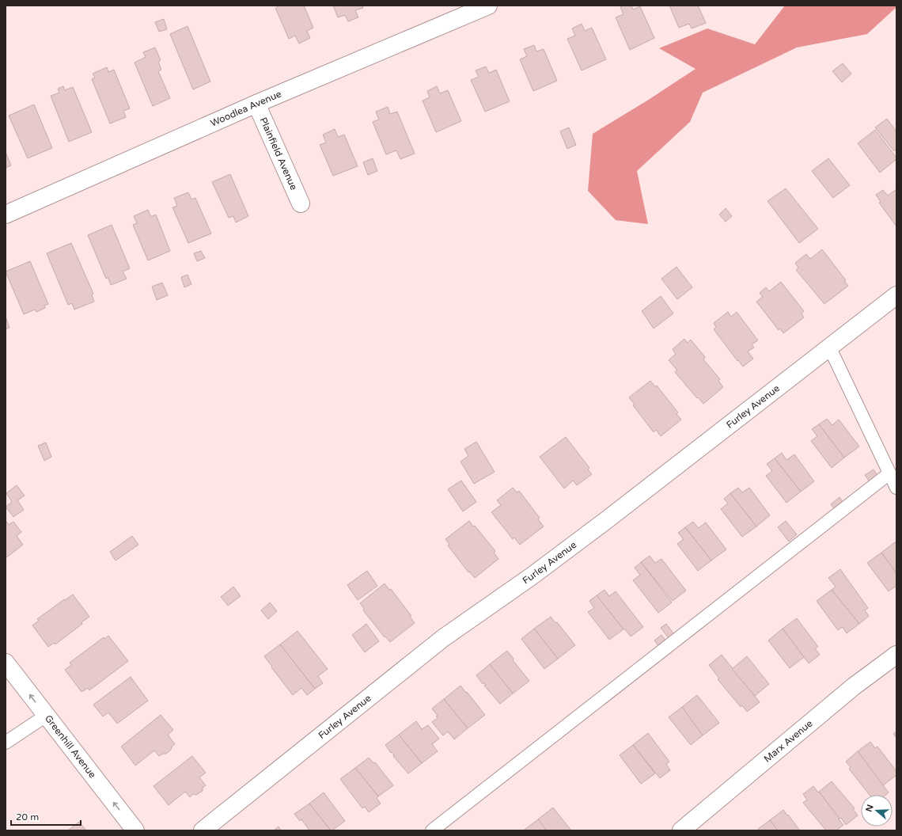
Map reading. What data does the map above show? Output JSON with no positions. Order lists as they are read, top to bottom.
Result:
{
  "streets": {
    "street": [
      "Woodlea Avenue",
      "Plainfield Avenue",
      "Furley Avenue",
      "Marx Avenue",
      "Greenhill Avenue"
    ]
  },
  "crossings": [
    ["Woodlea Avenue", "Plainfield Avenue"]
  ],
  "one_way": ["Greenhill Avenue"],
  "scale_bar": "20 m",
  "north": "left"
}
